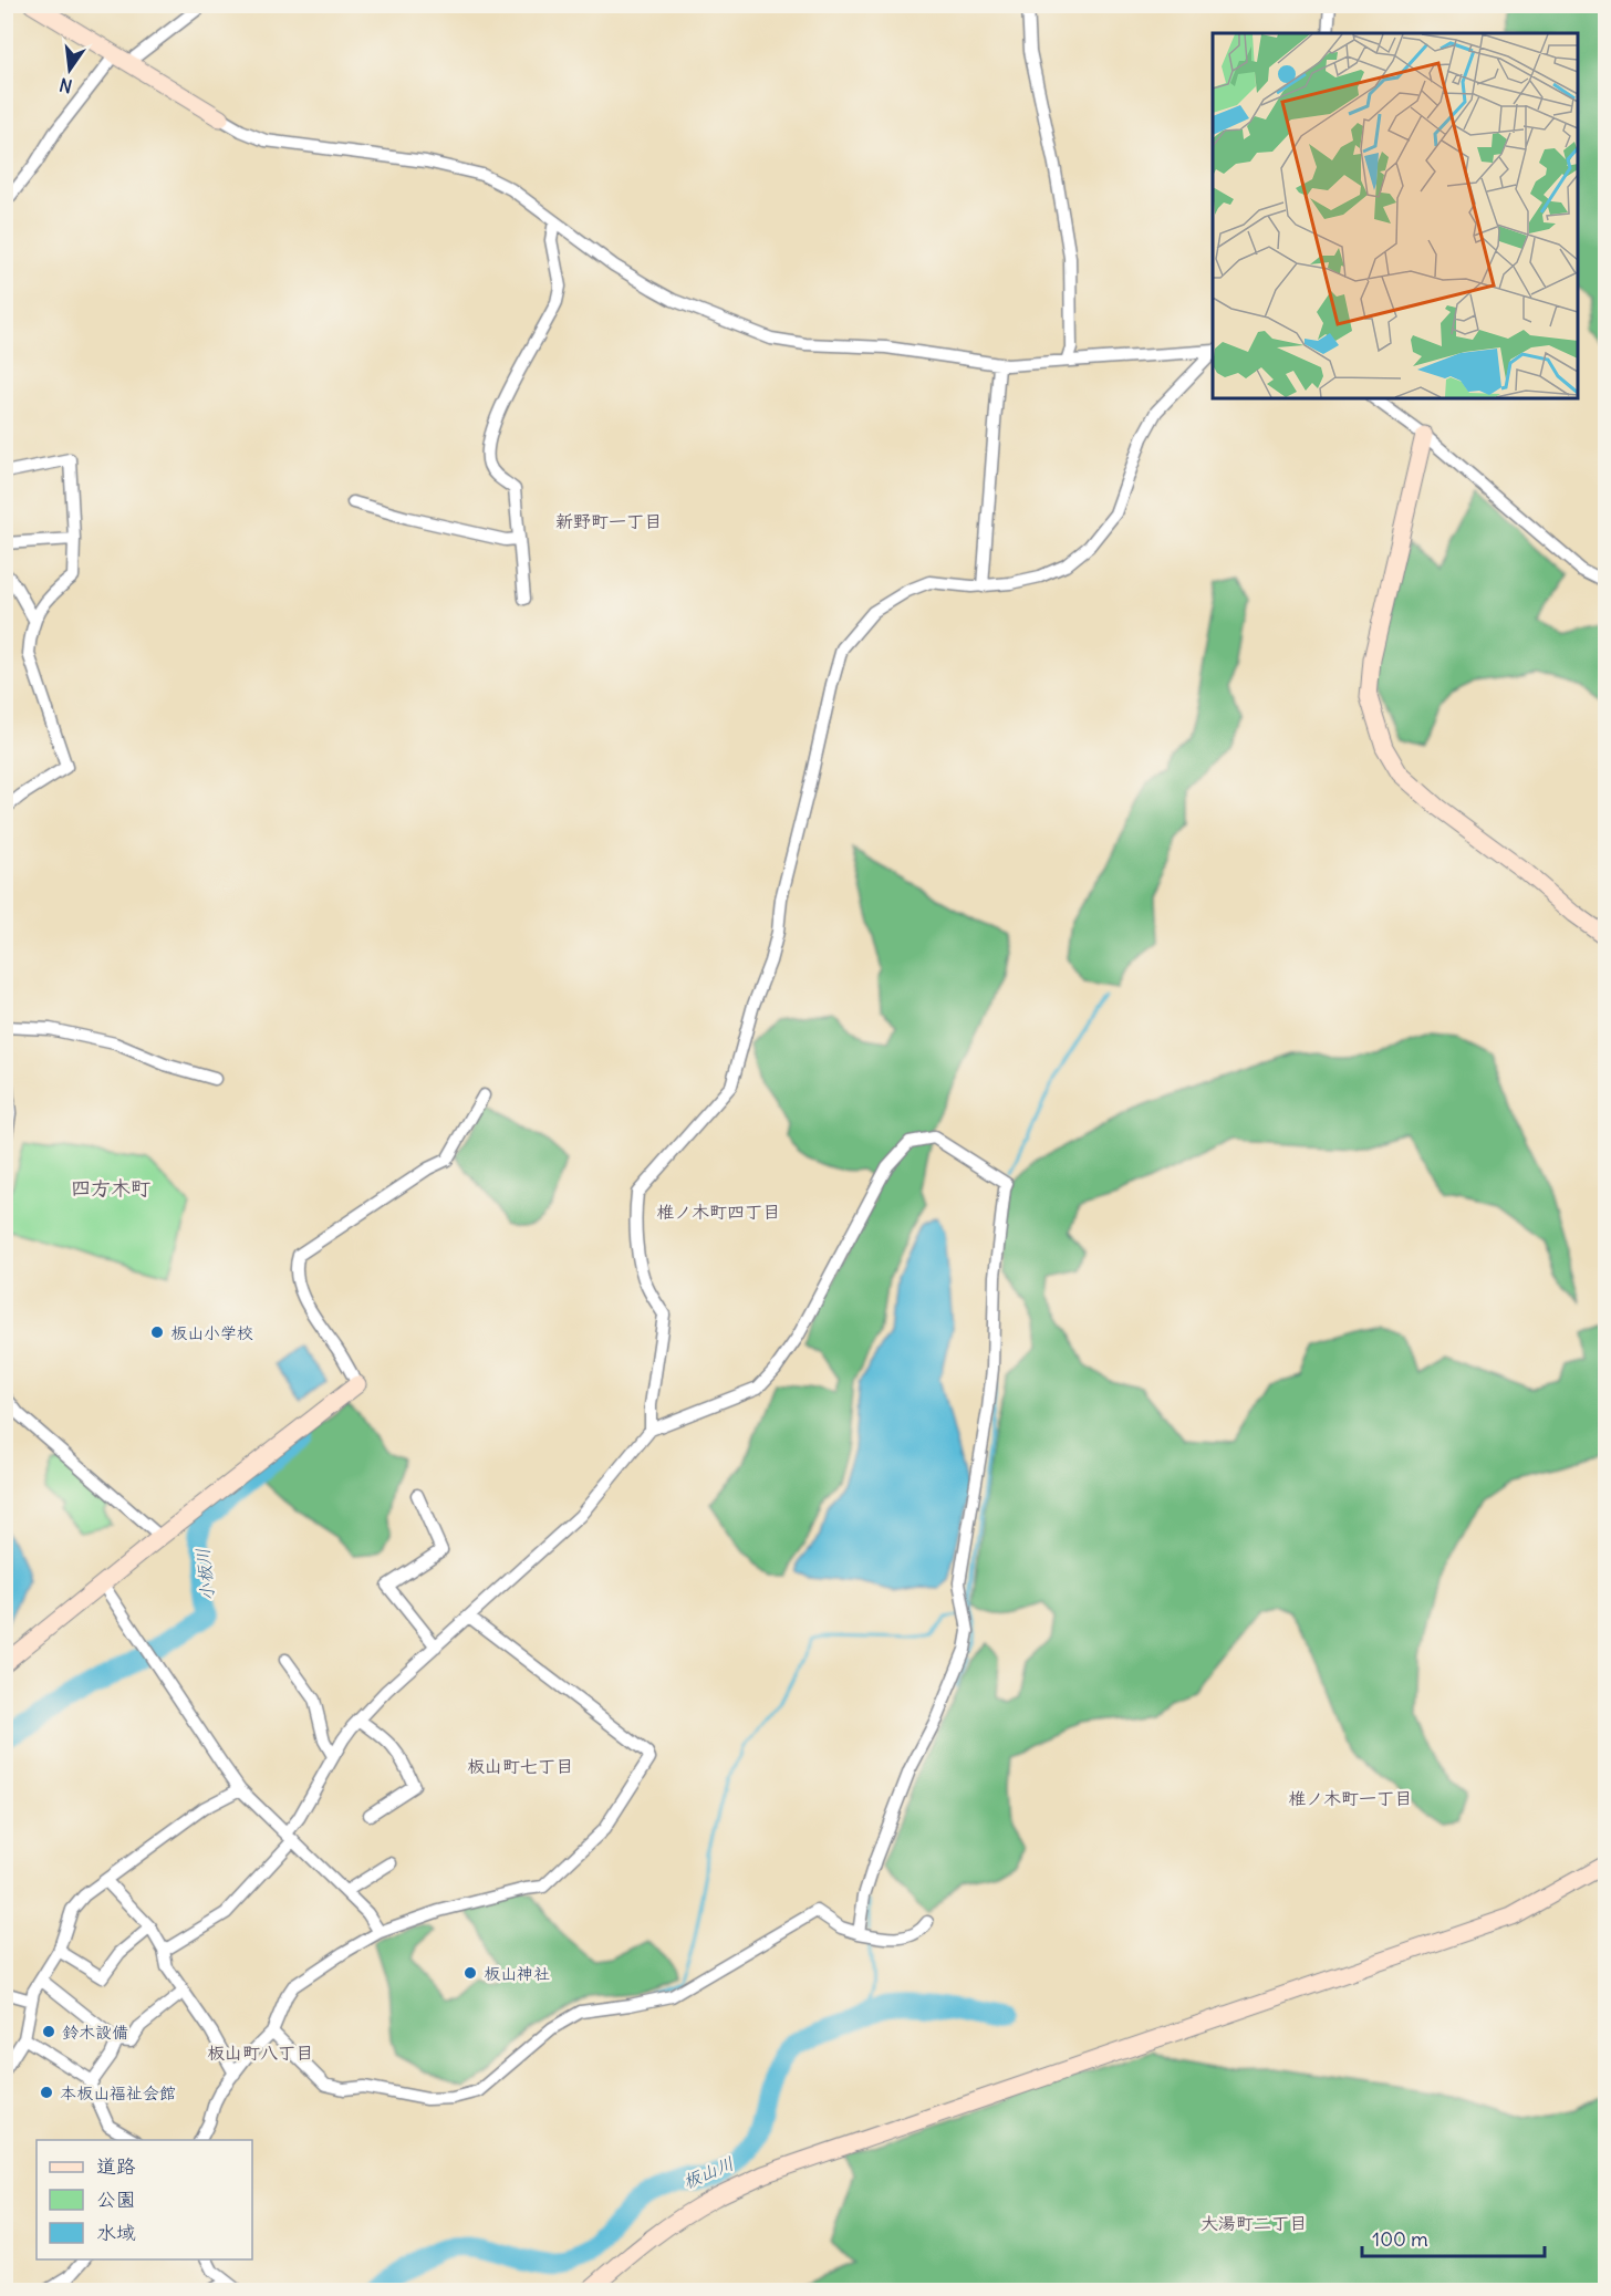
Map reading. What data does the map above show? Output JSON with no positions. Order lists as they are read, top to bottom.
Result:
{
  "districts": [
    "新野町一丁目",
    "四方木町",
    "椎ノ木町四丁目",
    "板山町七丁目",
    "椎ノ木町一丁目",
    "板山町八丁目",
    "大湯町二丁目"
  ],
  "water": ["小板川", "板山川"],
  "places": [
    "板山小学校",
    "板山神社",
    "鈴木設備",
    "本板山福祉会館"
  ],
  "legend": ["道路", "公園", "水域"],
  "scale_bar": "100 m",
  "north": "bottom"
}
